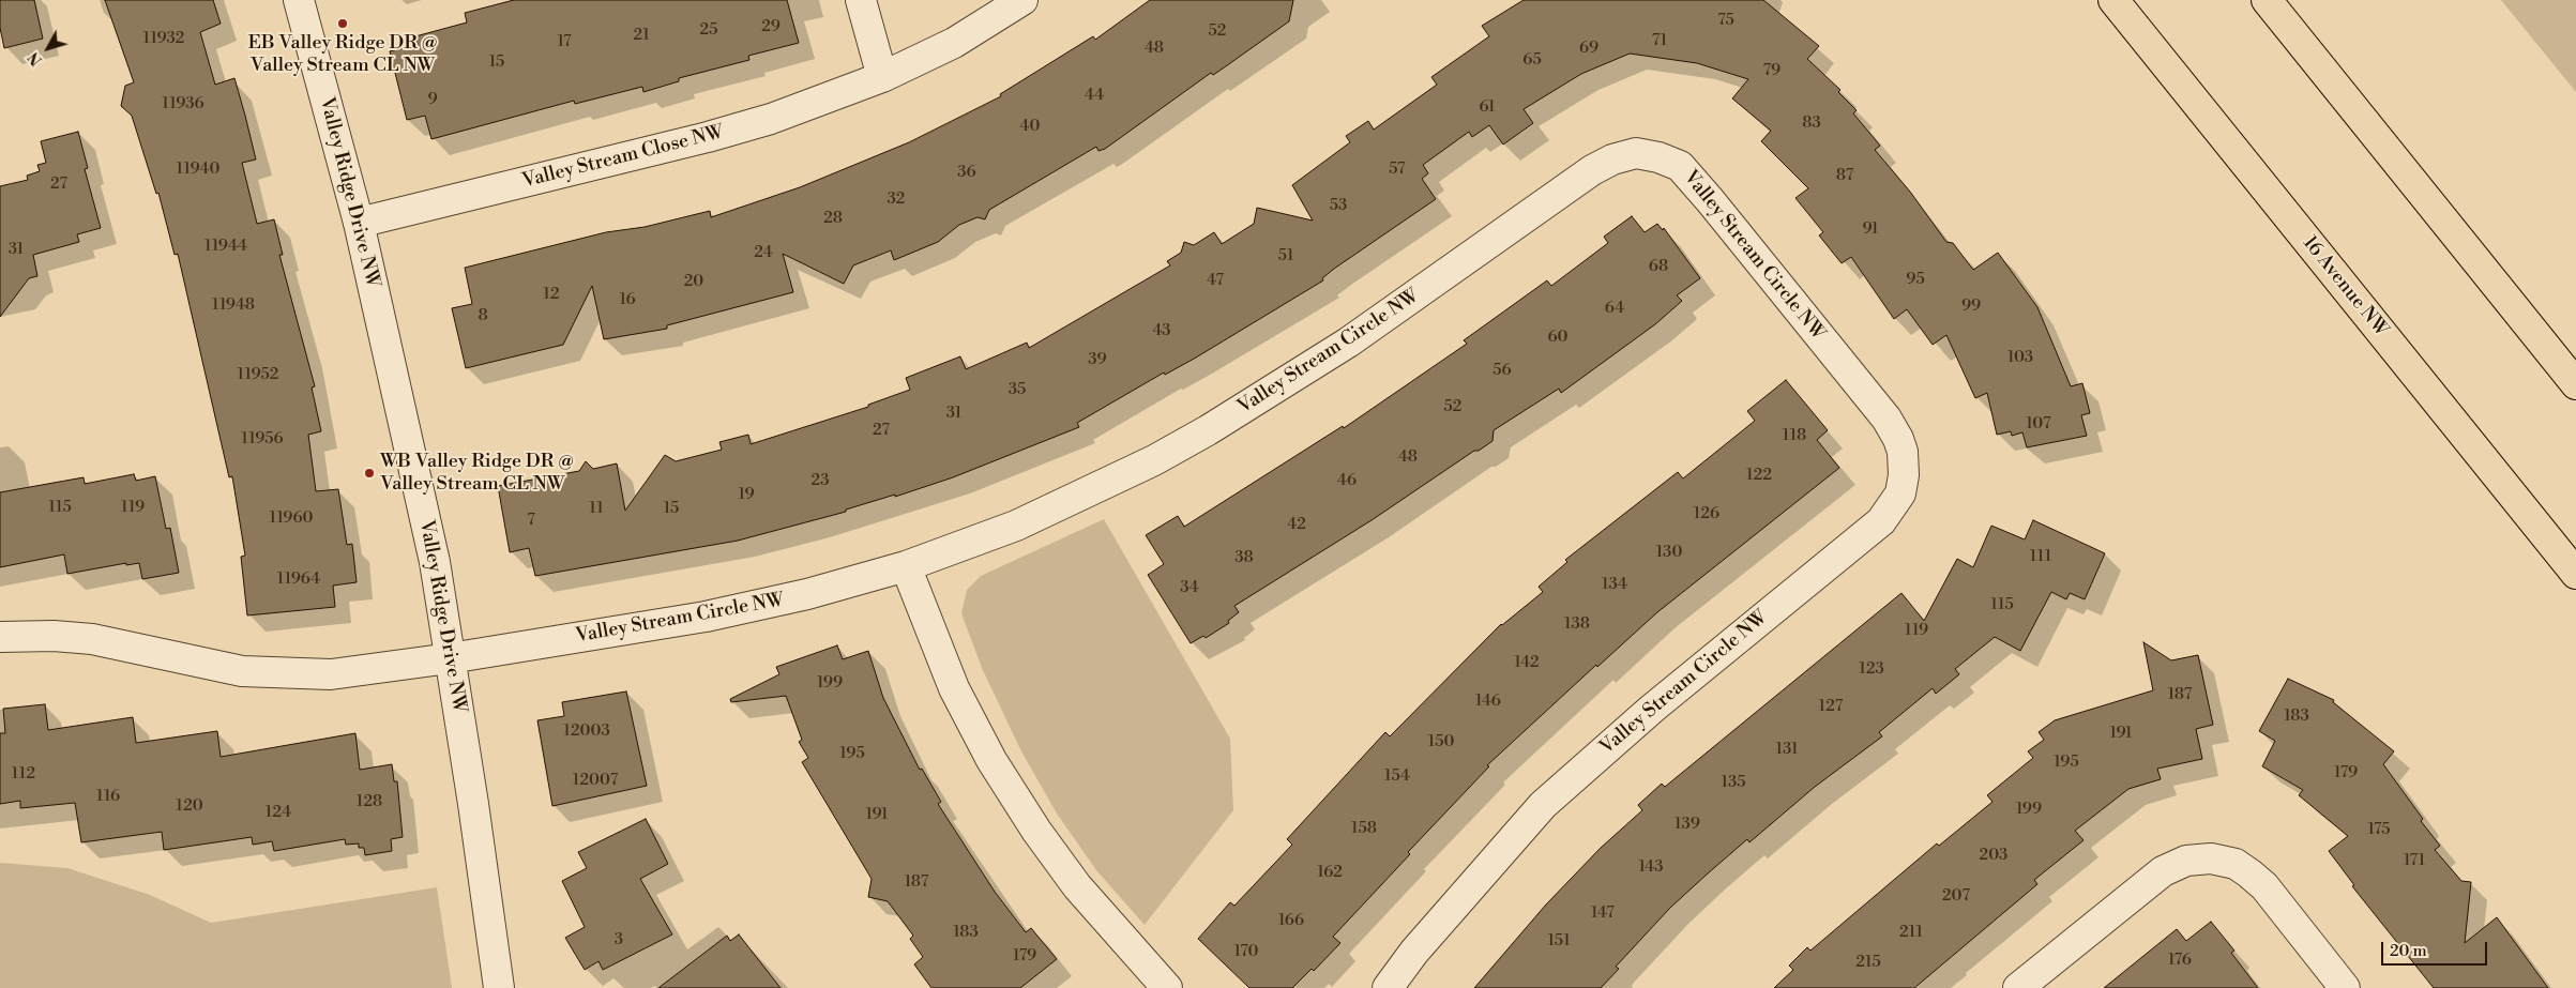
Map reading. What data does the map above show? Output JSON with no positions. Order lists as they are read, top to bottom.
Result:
{
  "streets": {
    "highway": ["16 Avenue NW"],
    "street": ["Valley Stream Close NW", "Valley Ridge Drive NW", "Valley Stream Circle NW"]
  },
  "crossings": [
    ["Valley Stream Close NW", "Valley Ridge Drive NW"],
    ["Valley Ridge Drive NW", "Valley Stream Circle NW"]
  ],
  "places": ["EB Valley Ridge DR @ Valley Stream CL NW", "WB Valley Ridge DR @ Valley Stream CL NW"],
  "house_numbers": [
    "75",
    "29",
    "25",
    "52",
    "21",
    "11932",
    "71",
    "17",
    "48",
    "69",
    "65",
    "15",
    "79",
    "44",
    "9",
    "11936",
    "61",
    "83",
    "40",
    "11940",
    "57",
    "36",
    "87",
    "27",
    "32",
    "53",
    "28",
    "91",
    "11944",
    "31",
    "24",
    "51",
    "68",
    "95",
    "47",
    "20",
    "12",
    "16",
    "11948",
    "99",
    "64",
    "8",
    "43",
    "60",
    "103",
    "39",
    "56",
    "11952",
    "35",
    "52",
    "31",
    "107",
    "27",
    "118",
    "11956",
    "48",
    "122",
    "23",
    "46",
    "19",
    "115",
    "119",
    "11",
    "15",
    "126",
    "11960",
    "7",
    "42",
    "130",
    "111",
    "38",
    "11964",
    "134",
    "34",
    "115",
    "138",
    "119",
    "142",
    "123",
    "199",
    "187",
    "146",
    "127",
    "183",
    "12003",
    "191",
    "150",
    "131",
    "195",
    "195",
    "179",
    "112",
    "154",
    "12007",
    "135",
    "116",
    "128",
    "120",
    "199",
    "124",
    "191",
    "139",
    "158",
    "175",
    "203",
    "171",
    "143",
    "162",
    "187",
    "207",
    "147",
    "166",
    "183",
    "211",
    "3",
    "151",
    "170",
    "179",
    "176",
    "215"
  ],
  "scale_bar": "20 m",
  "north": "bottom left"
}
